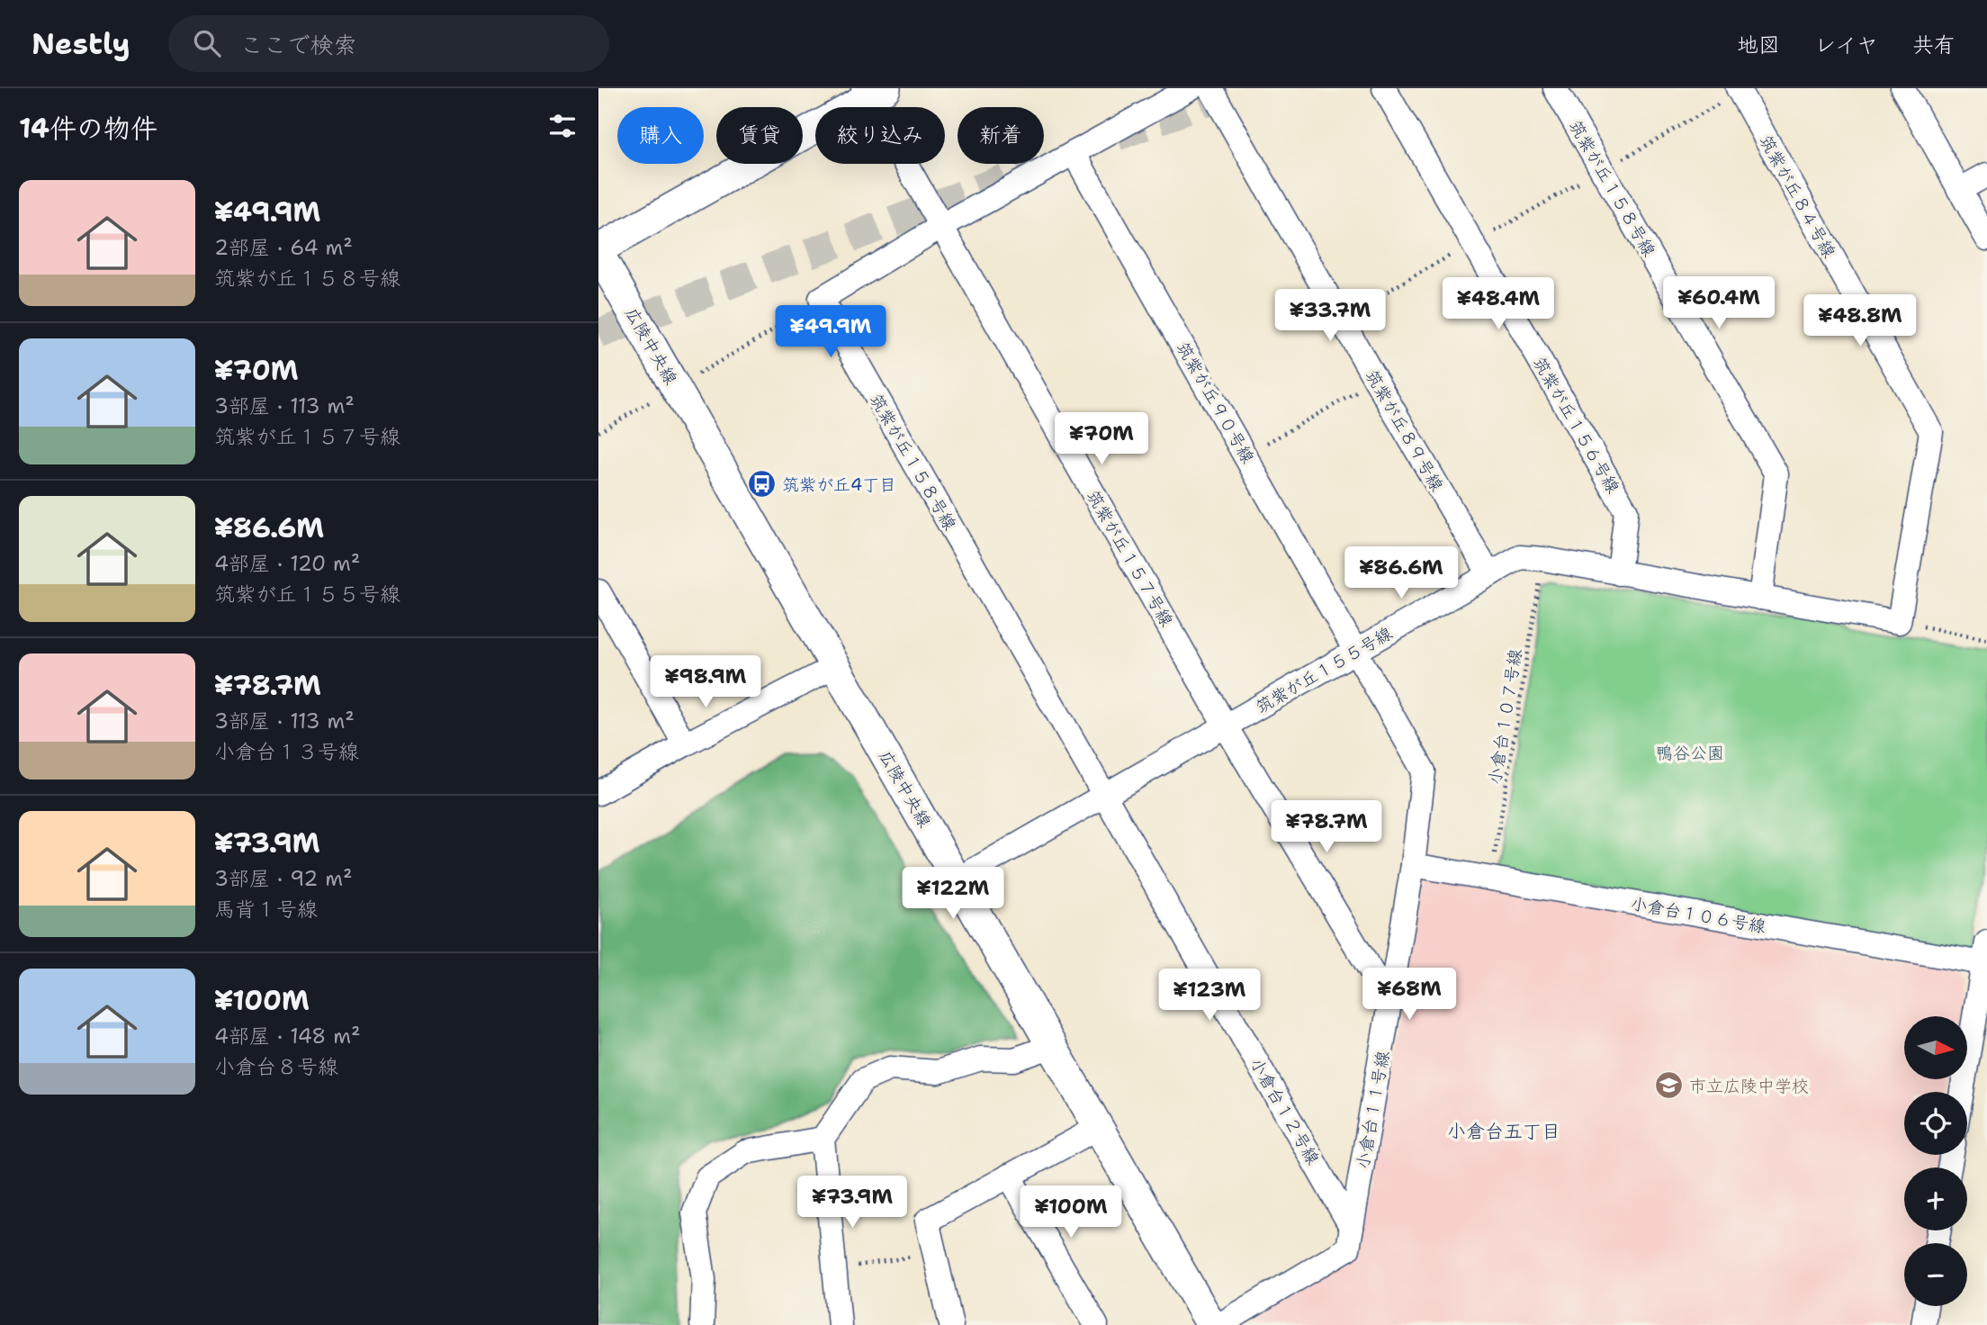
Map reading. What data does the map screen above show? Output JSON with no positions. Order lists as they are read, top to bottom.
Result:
{
  "streets": {
    "street": [
      "筑紫が丘１５８号線",
      "筑紫が丘８４号線",
      "広陵中央線",
      "筑紫が丘９０号線",
      "筑紫が丘１５６号線",
      "筑紫が丘８９号線",
      "筑紫が丘１５７号線",
      "筑紫が丘１５５号線",
      "小倉台１０６号線",
      "小倉台１１号線",
      "小倉台１２号線"
    ],
    "path": ["小倉台１０７号線"]
  },
  "crossings": [
    ["筑紫が丘１５８号線", "筑紫が丘１５５号線"],
    ["筑紫が丘１５８号線", "小倉台１２号線"],
    ["筑紫が丘８４号線", "筑紫が丘１５５号線"],
    ["広陵中央線", "筑紫が丘１５５号線"],
    ["筑紫が丘９０号線", "筑紫が丘１５５号線"],
    ["筑紫が丘９０号線", "小倉台１１号線"],
    ["筑紫が丘１５６号線", "筑紫が丘１５５号線"],
    ["筑紫が丘８９号線", "筑紫が丘１５５号線"],
    ["筑紫が丘１５７号線", "筑紫が丘１５５号線"],
    ["筑紫が丘１５７号線", "小倉台１１号線"],
    ["筑紫が丘１５５号線", "小倉台１０７号線"],
    ["筑紫が丘１５５号線", "小倉台１１号線"],
    ["筑紫が丘１５５号線", "小倉台１２号線"],
    ["小倉台１０７号線", "小倉台１０６号線"],
    ["小倉台１０６号線", "小倉台１１号線"],
    ["小倉台１１号線", "小倉台１２号線"]
  ],
  "districts": ["小倉台五丁目"],
  "parks": ["鴨谷公園"],
  "places": {
    "bus stop": ["筑紫が丘4丁目"],
    "school or university": ["市立広陵中学校"]
  },
  "north": "right",
  "page": {
    "header": "Nestly",
    "search": "ここで検索",
    "nav": ["地図", "レイヤ", "共有"],
    "heading": "14件の物件",
    "chip": [
      "購入",
      "賃貸",
      "絞り込み",
      "新着"
    ],
    "list": [
      {
        "name": "¥49.9M",
        "note": "2部屋 · 64 m² · 筑紫が丘１５８号線"
      },
      {
        "name": "¥70M",
        "note": "3部屋 · 113 m² · 筑紫が丘１５７号線"
      },
      {
        "name": "¥86.6M",
        "note": "4部屋 · 120 m² · 筑紫が丘１５５号線"
      },
      {
        "name": "¥78.7M",
        "note": "3部屋 · 113 m² · 小倉台１３号線"
      },
      {
        "name": "¥73.9M",
        "note": "3部屋 · 92 m² · 馬背１号線"
      },
      {
        "name": "¥100M",
        "note": "4部屋 · 148 m² · 小倉台８号線"
      }
    ],
    "price": [
      "¥60.4M",
      "¥48.4M",
      "¥33.7M",
      "¥48.8M",
      "¥49.9M",
      "¥70M",
      "¥86.6M",
      "¥98.9M",
      "¥78.7M",
      "¥122M",
      "¥68M",
      "¥123M",
      "¥73.9M",
      "¥100M"
    ],
    "map_buttons": ["+", "−"]
  }
}
